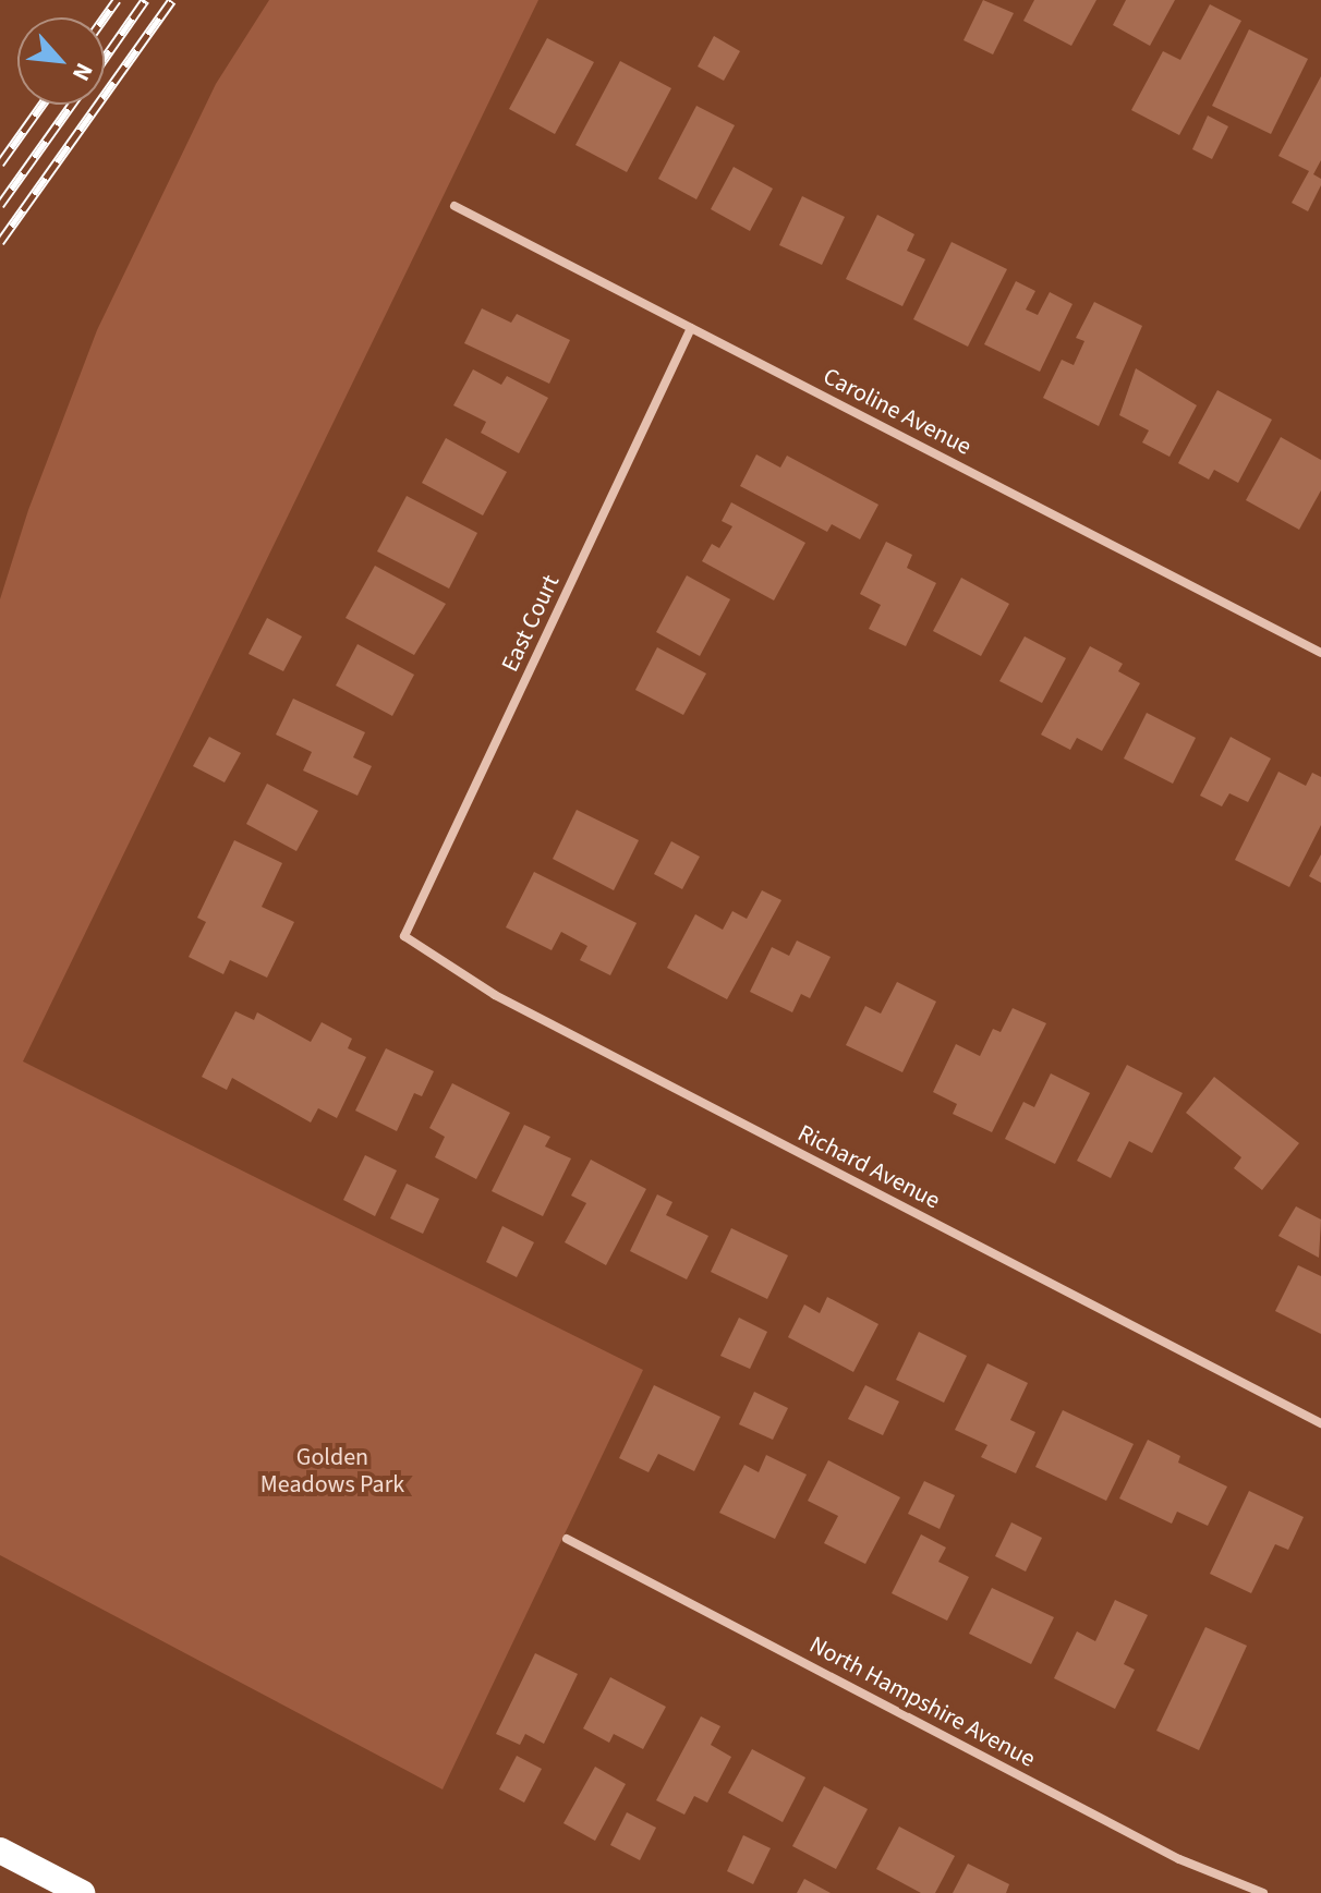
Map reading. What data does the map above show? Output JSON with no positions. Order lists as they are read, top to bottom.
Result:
{
  "streets": {
    "street": [
      "Caroline Avenue",
      "East Court",
      "Richard Avenue",
      "North Hampshire Avenue"
    ]
  },
  "crossings": [
    ["Caroline Avenue", "East Court"],
    ["East Court", "Richard Avenue"]
  ],
  "parks": ["Golden Meadows Park"],
  "north": "bottom right"
}
